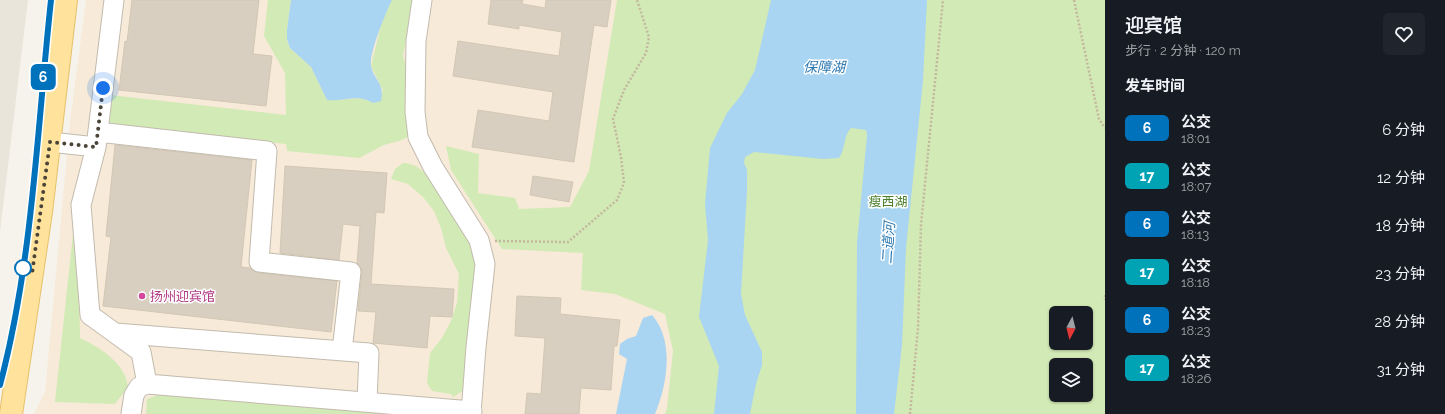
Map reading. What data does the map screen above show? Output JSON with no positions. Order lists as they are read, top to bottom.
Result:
{
  "water": ["保障湖", "二道河"],
  "parks": ["瘦西湖"],
  "places": ["扬州迎宾馆"],
  "lines": ["bus line 6"],
  "north": "bottom",
  "page": {
    "on_map": "6",
    "heading": [
      ["迎宾馆", "步行 · 2 分钟 · 120 m"],
      "发车时间"
    ],
    "list": [
      {
        "mark": "6",
        "name": "公交",
        "note": "18:01",
        "value": "6 分钟"
      },
      {
        "mark": "17",
        "name": "公交",
        "note": "18:07",
        "value": "12 分钟"
      },
      {
        "mark": "6",
        "name": "公交",
        "note": "18:13",
        "value": "18 分钟"
      },
      {
        "mark": "17",
        "name": "公交",
        "note": "18:18",
        "value": "23 分钟"
      },
      {
        "mark": "6",
        "name": "公交",
        "note": "18:23",
        "value": "28 分钟"
      },
      {
        "mark": "17",
        "name": "公交",
        "note": "18:26",
        "value": "31 分钟"
      }
    ]
  }
}
